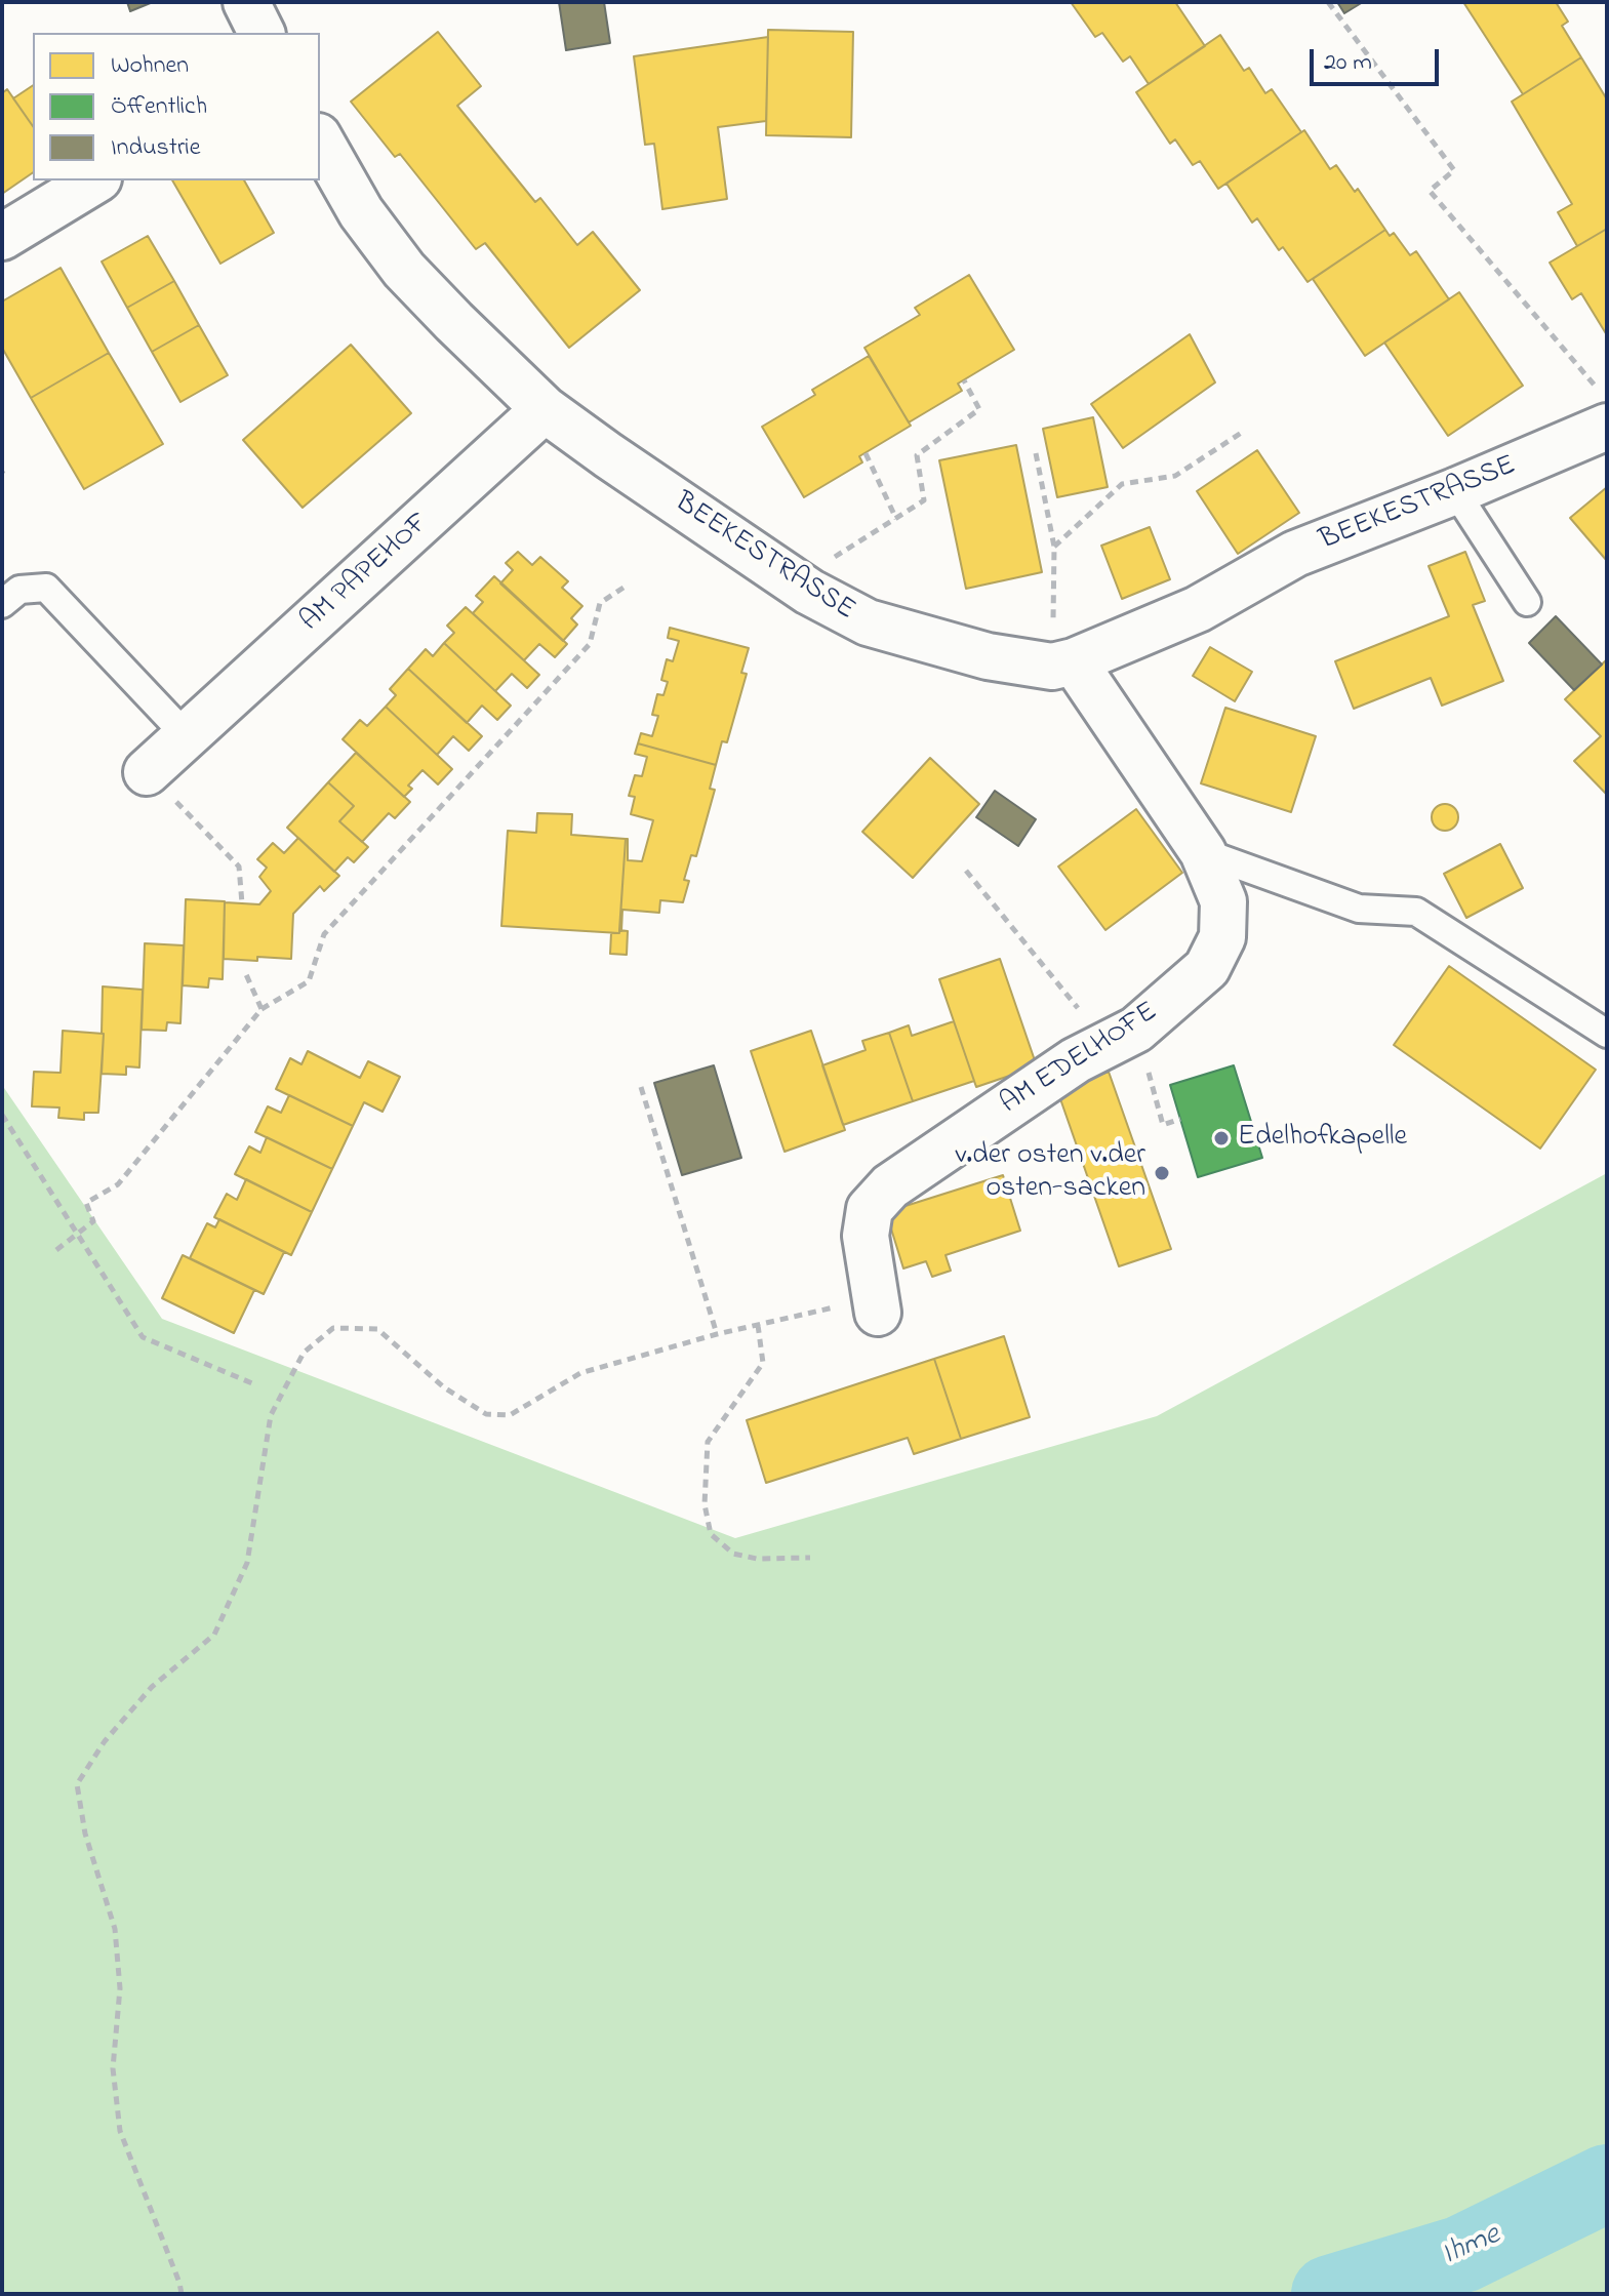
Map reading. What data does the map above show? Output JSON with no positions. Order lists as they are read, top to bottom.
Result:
{
  "streets": {
    "street": ["BEEKESTRASSE", "AM PAPEHOF", "AM EDELHOFE"]
  },
  "crossings": [
    ["BEEKESTRASSE", "AM PAPEHOF"],
    ["BEEKESTRASSE", "AM EDELHOFE"]
  ],
  "water": ["Ihme"],
  "places": ["Edelhofkapelle", "v.der osten v.der osten-sacken"],
  "legend": ["Wohnen", "Öffentlich", "Industrie"],
  "scale_bar": "20 m"
}
